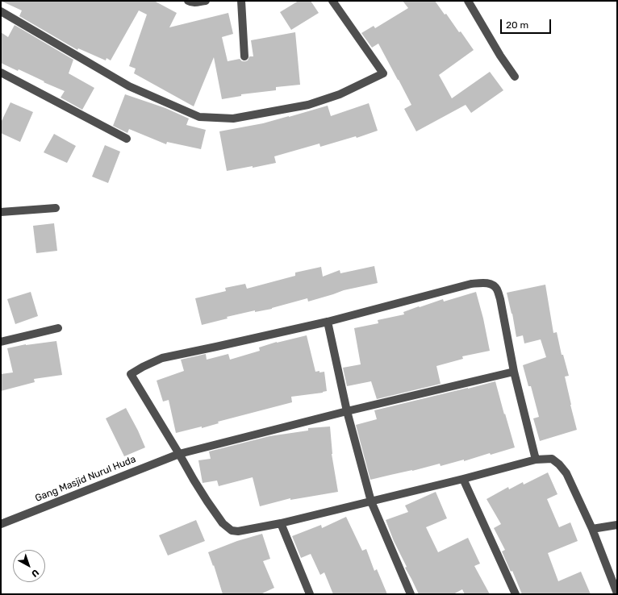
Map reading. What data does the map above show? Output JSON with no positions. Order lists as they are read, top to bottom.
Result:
{
  "streets": {
    "street": ["Gang Masjid Nurul Huda"]
  },
  "scale_bar": "20 m",
  "north": "bottom right"
}
